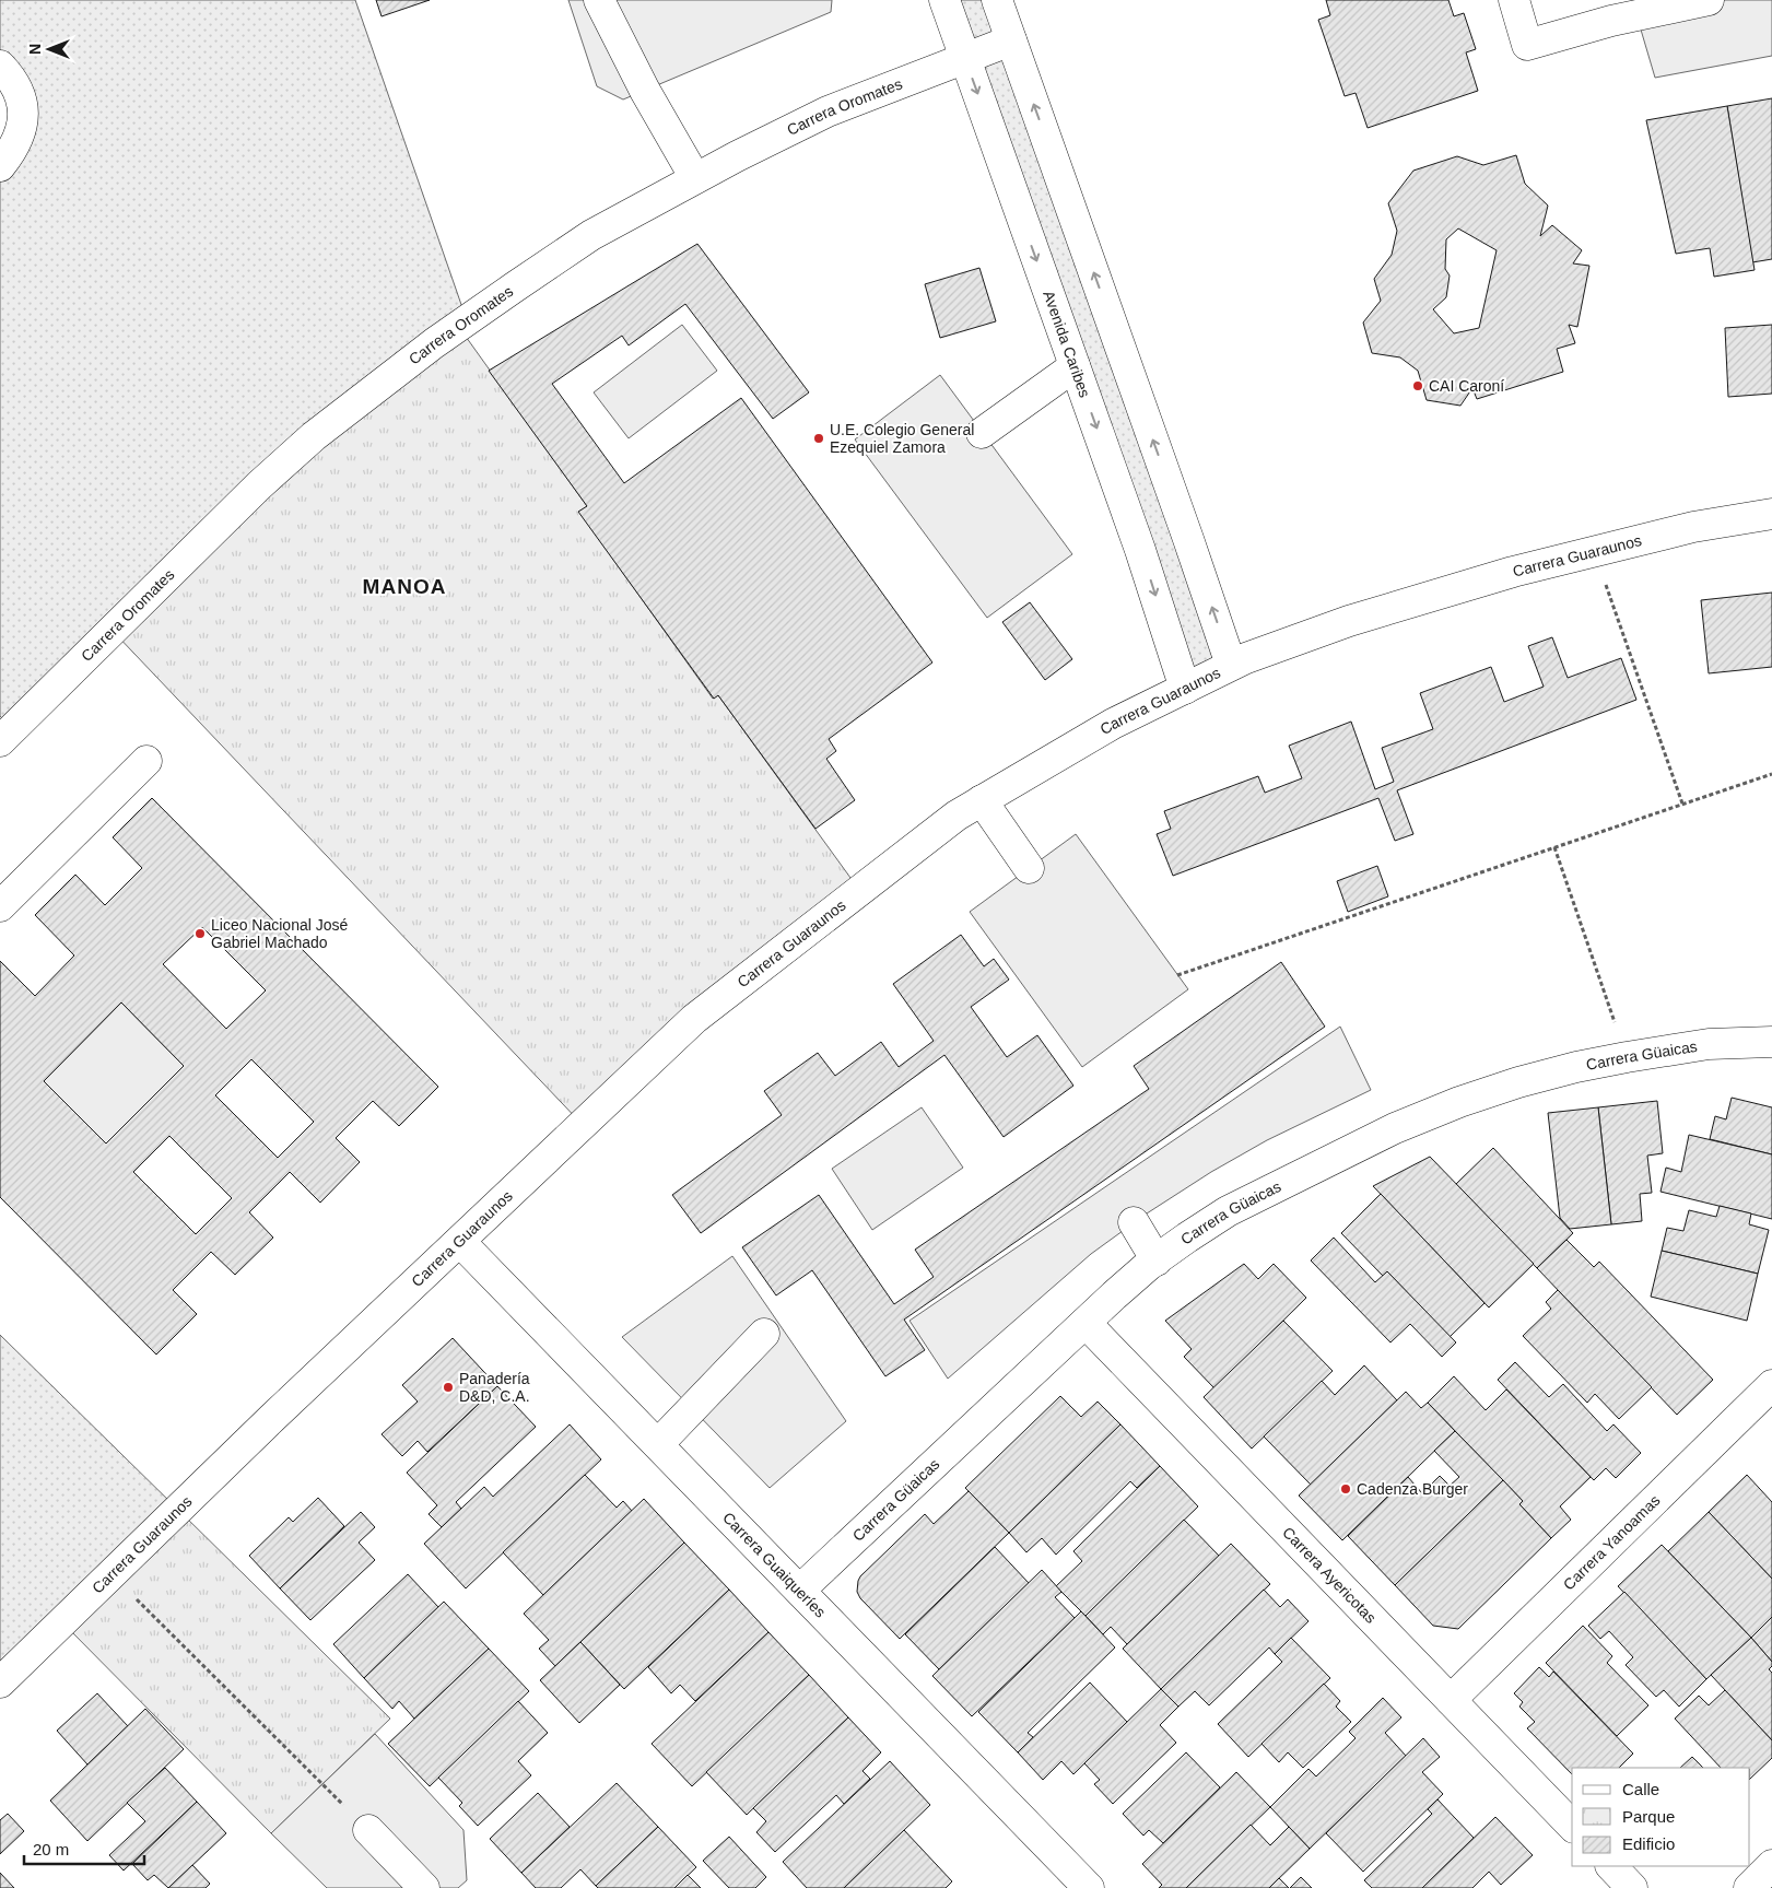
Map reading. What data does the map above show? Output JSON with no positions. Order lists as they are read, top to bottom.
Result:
{
  "streets": {
    "street": [
      "Carrera Oromates",
      "Avenida Caribes",
      "Carrera Guaraunos",
      "Carrera Güaicas",
      "Carrera Yanoamas",
      "Carrera Guaiqueríes",
      "Carrera Ayericotas"
    ]
  },
  "crossings": [
    ["Carrera Oromates", "Avenida Caribes"],
    ["Avenida Caribes", "Carrera Guaraunos"],
    ["Carrera Guaraunos", "Carrera Guaiqueríes"],
    ["Carrera Güaicas", "Carrera Guaiqueríes"],
    ["Carrera Güaicas", "Carrera Ayericotas"],
    ["Carrera Yanoamas", "Carrera Ayericotas"]
  ],
  "districts": ["MANOA"],
  "places": [
    "CAI Caroní",
    "U.E. Colegio General Ezequiel Zamora",
    "Liceo Nacional José Gabriel Machado",
    "Panadería D&D, C.A.",
    "Cadenza Burger"
  ],
  "legend": ["Calle", "Parque", "Edificio"],
  "scale_bar": "20 m",
  "north": "left"
}
